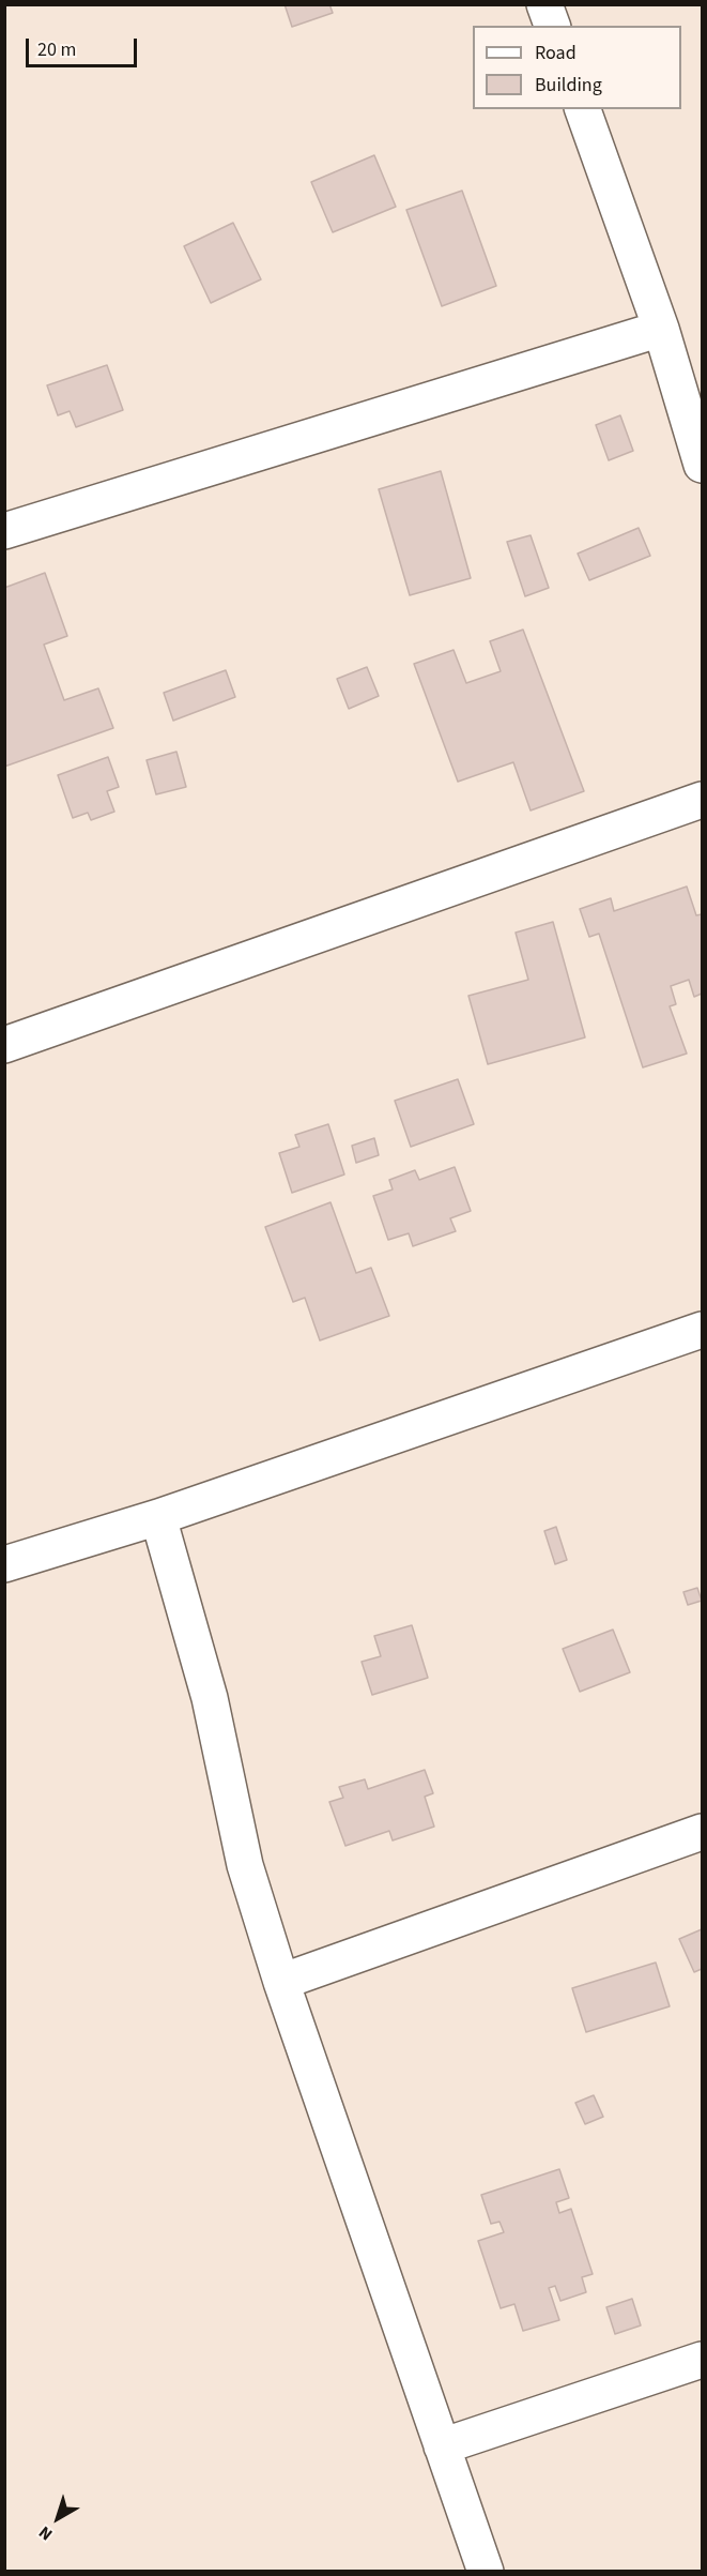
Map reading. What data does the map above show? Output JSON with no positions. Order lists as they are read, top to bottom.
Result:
{
  "legend": ["Road", "Building"],
  "scale_bar": "20 m",
  "north": "bottom left"
}
